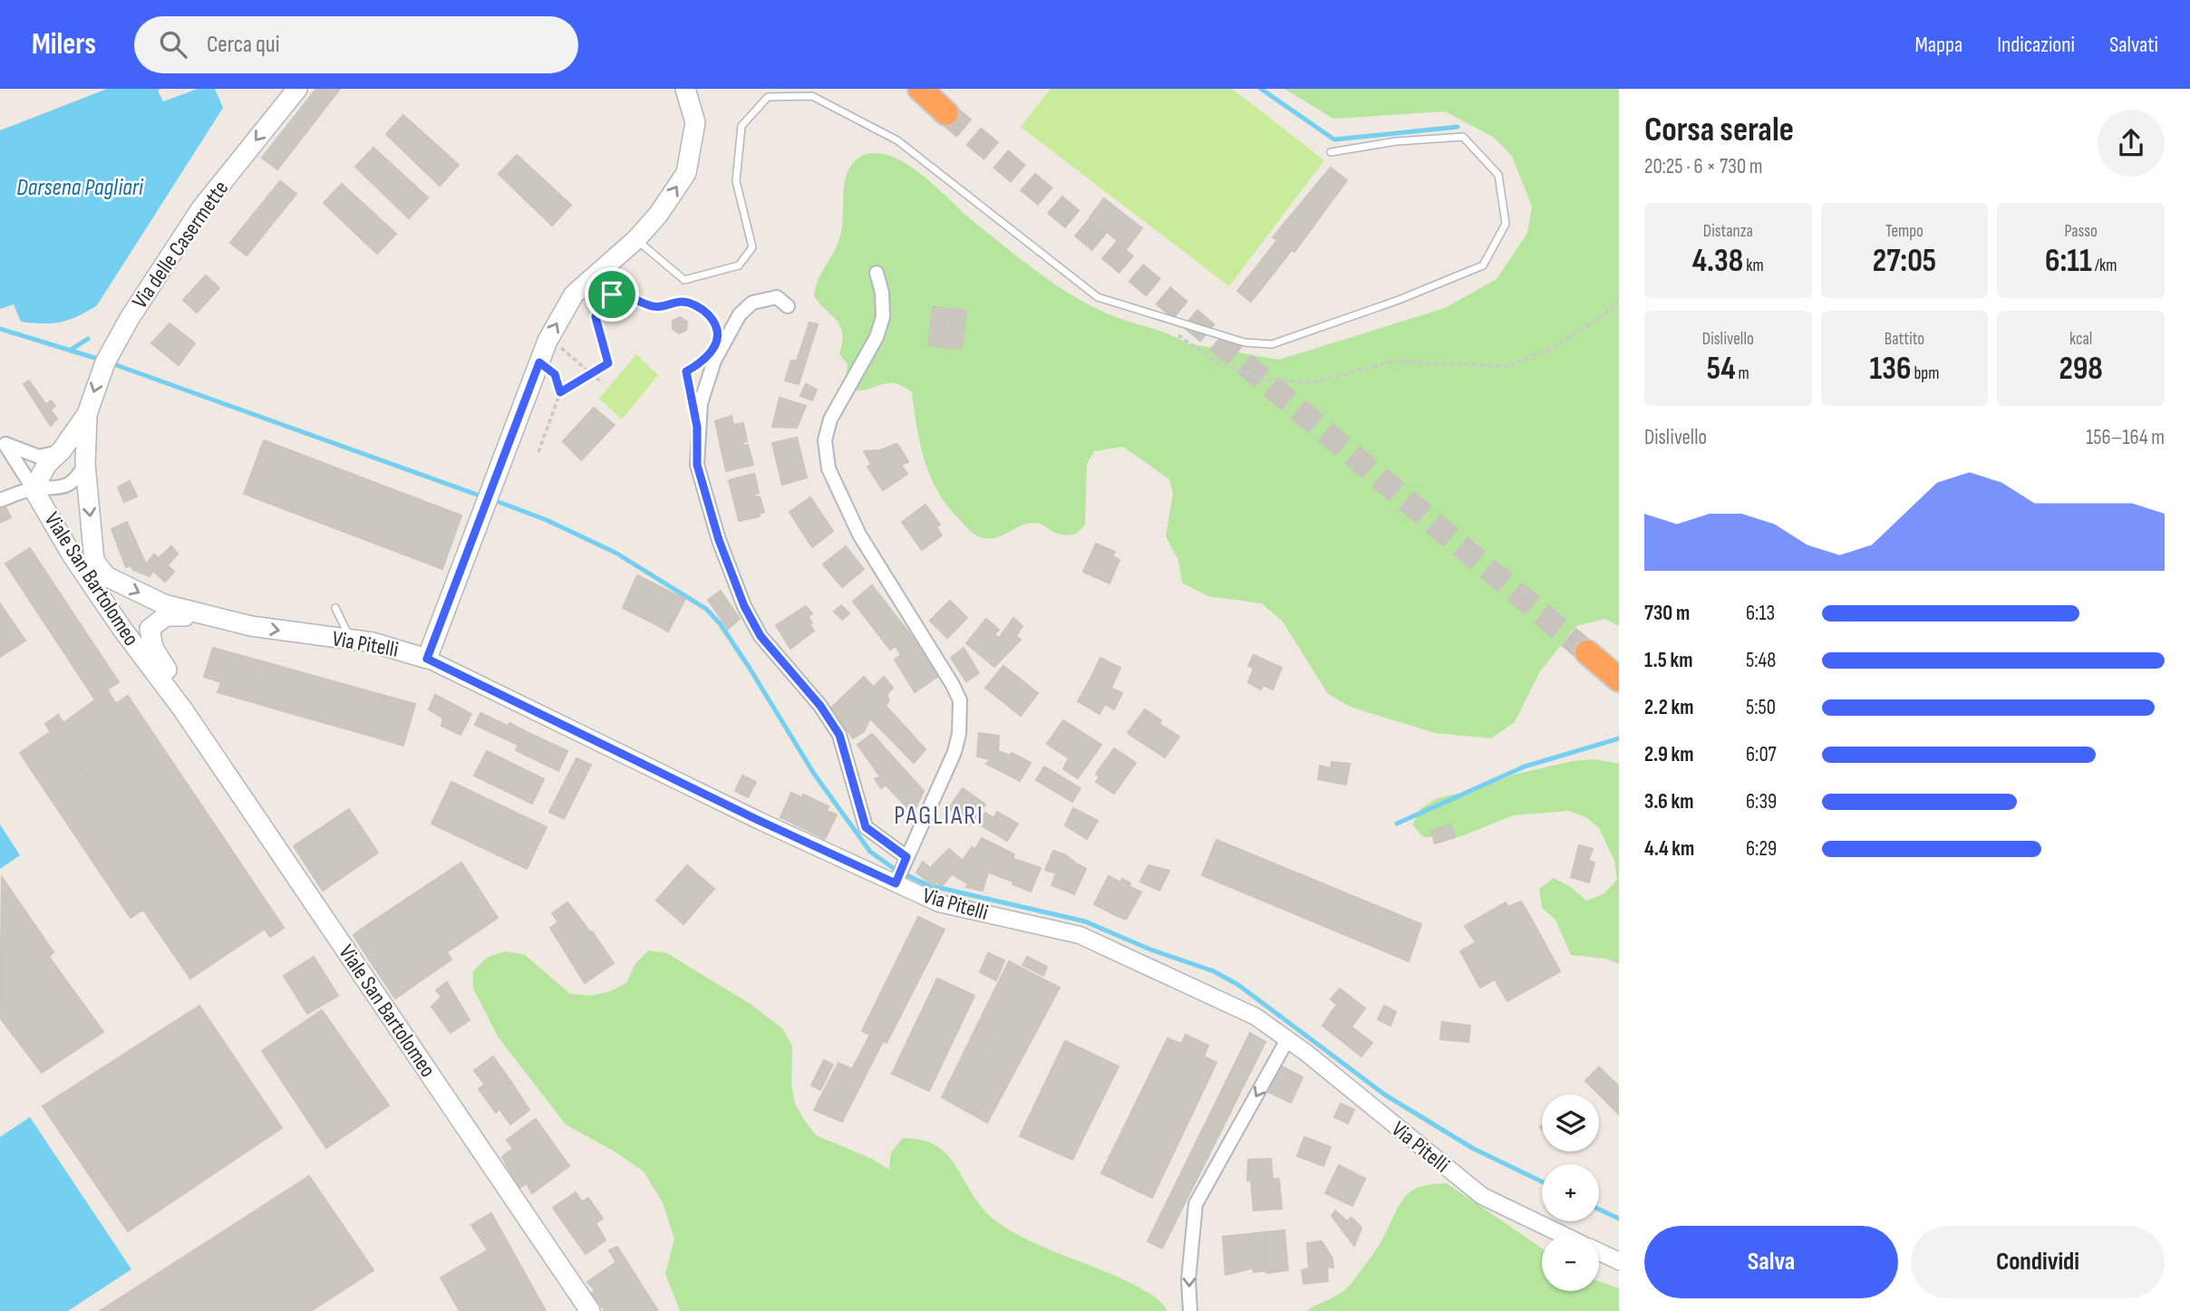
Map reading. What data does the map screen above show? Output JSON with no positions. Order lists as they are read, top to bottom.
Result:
{
  "streets": {
    "main road": ["Via delle Casermette", "Viale San Bartolomeo", "Via Pitelli"]
  },
  "crossings": [
    ["Viale San Bartolomeo", "Via Pitelli"]
  ],
  "one_way": ["Via delle Casermette"],
  "districts": ["PAGLIARI"],
  "water": ["Darsena Pagliari"],
  "page": {
    "header": "Milers",
    "search": "Cerca qui",
    "nav": ["Mappa", "Indicazioni", "Salvati"],
    "heading": ["Corsa serale", "20:25 · 6 × 730 m"],
    "stats": [
      ["Distanza", "4.38 km"],
      ["Tempo", "27:05"],
      ["Passo", "6:11 /km"],
      ["Dislivello", "54 m"],
      ["Battito", "136 bpm"],
      ["kcal", "298"]
    ],
    "chart": ["Dislivello", "156–164 m"],
    "list": [
      {
        "name": "730 m",
        "note": "6:13"
      },
      {
        "name": "1.5 km",
        "note": "5:48"
      },
      {
        "name": "2.2 km",
        "note": "5:50"
      },
      {
        "name": "2.9 km",
        "note": "6:07"
      },
      {
        "name": "3.6 km",
        "note": "6:39"
      },
      {
        "name": "4.4 km",
        "note": "6:29"
      }
    ],
    "map_buttons": ["+", "−"],
    "buttons": ["Salva", "Condividi"]
  }
}
